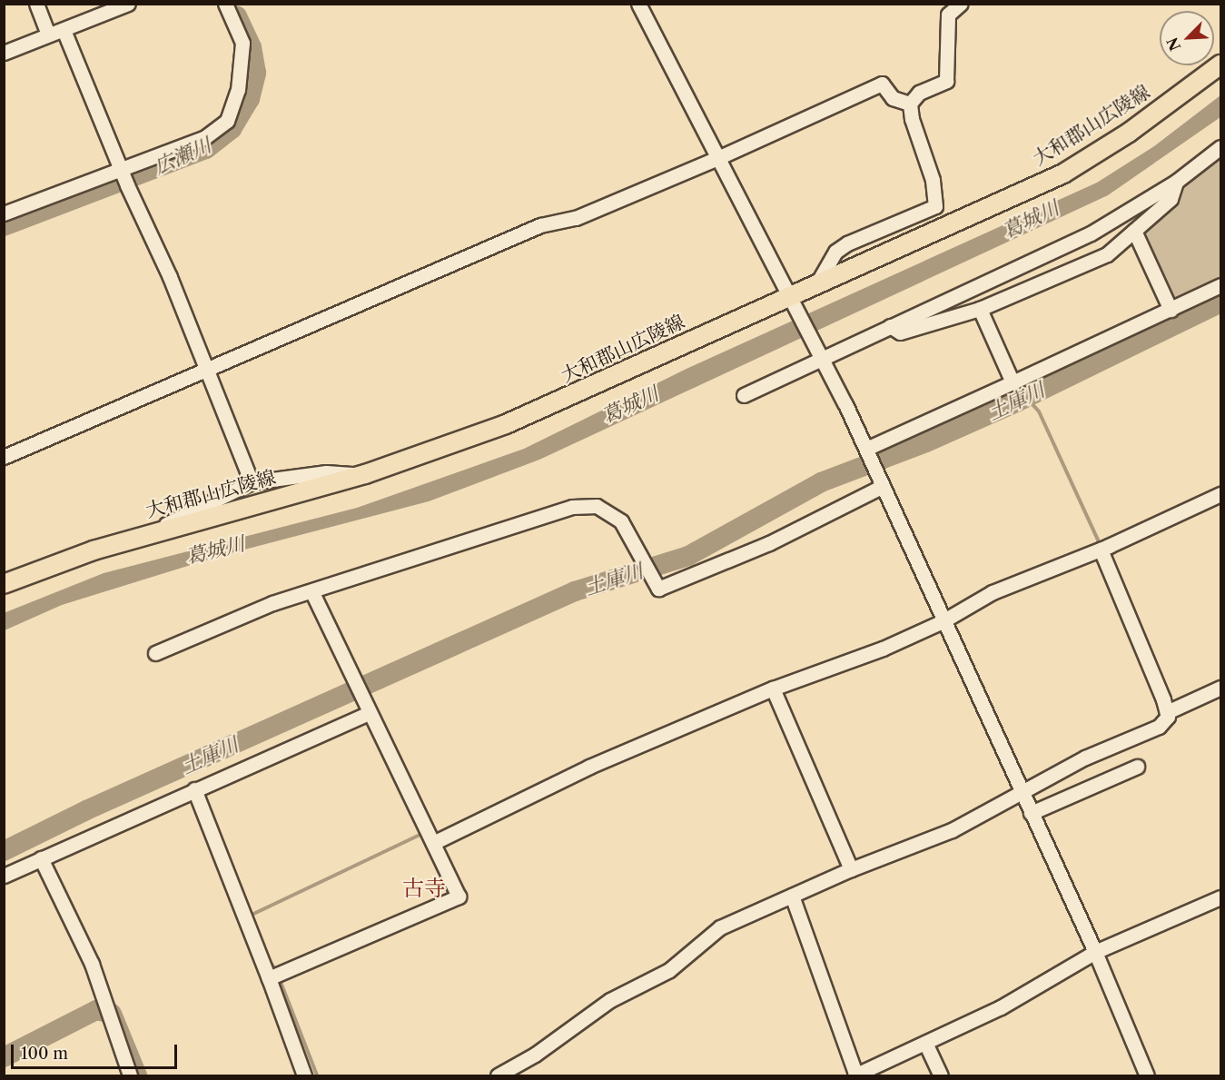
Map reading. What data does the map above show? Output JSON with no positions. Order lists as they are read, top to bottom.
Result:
{
  "streets": {
    "main road": ["大和郡山広陵線"]
  },
  "districts": ["古寺"],
  "water": ["広瀬川", "葛城川", "土庫川"],
  "scale_bar": "100 m",
  "north": "bottom left"
}
